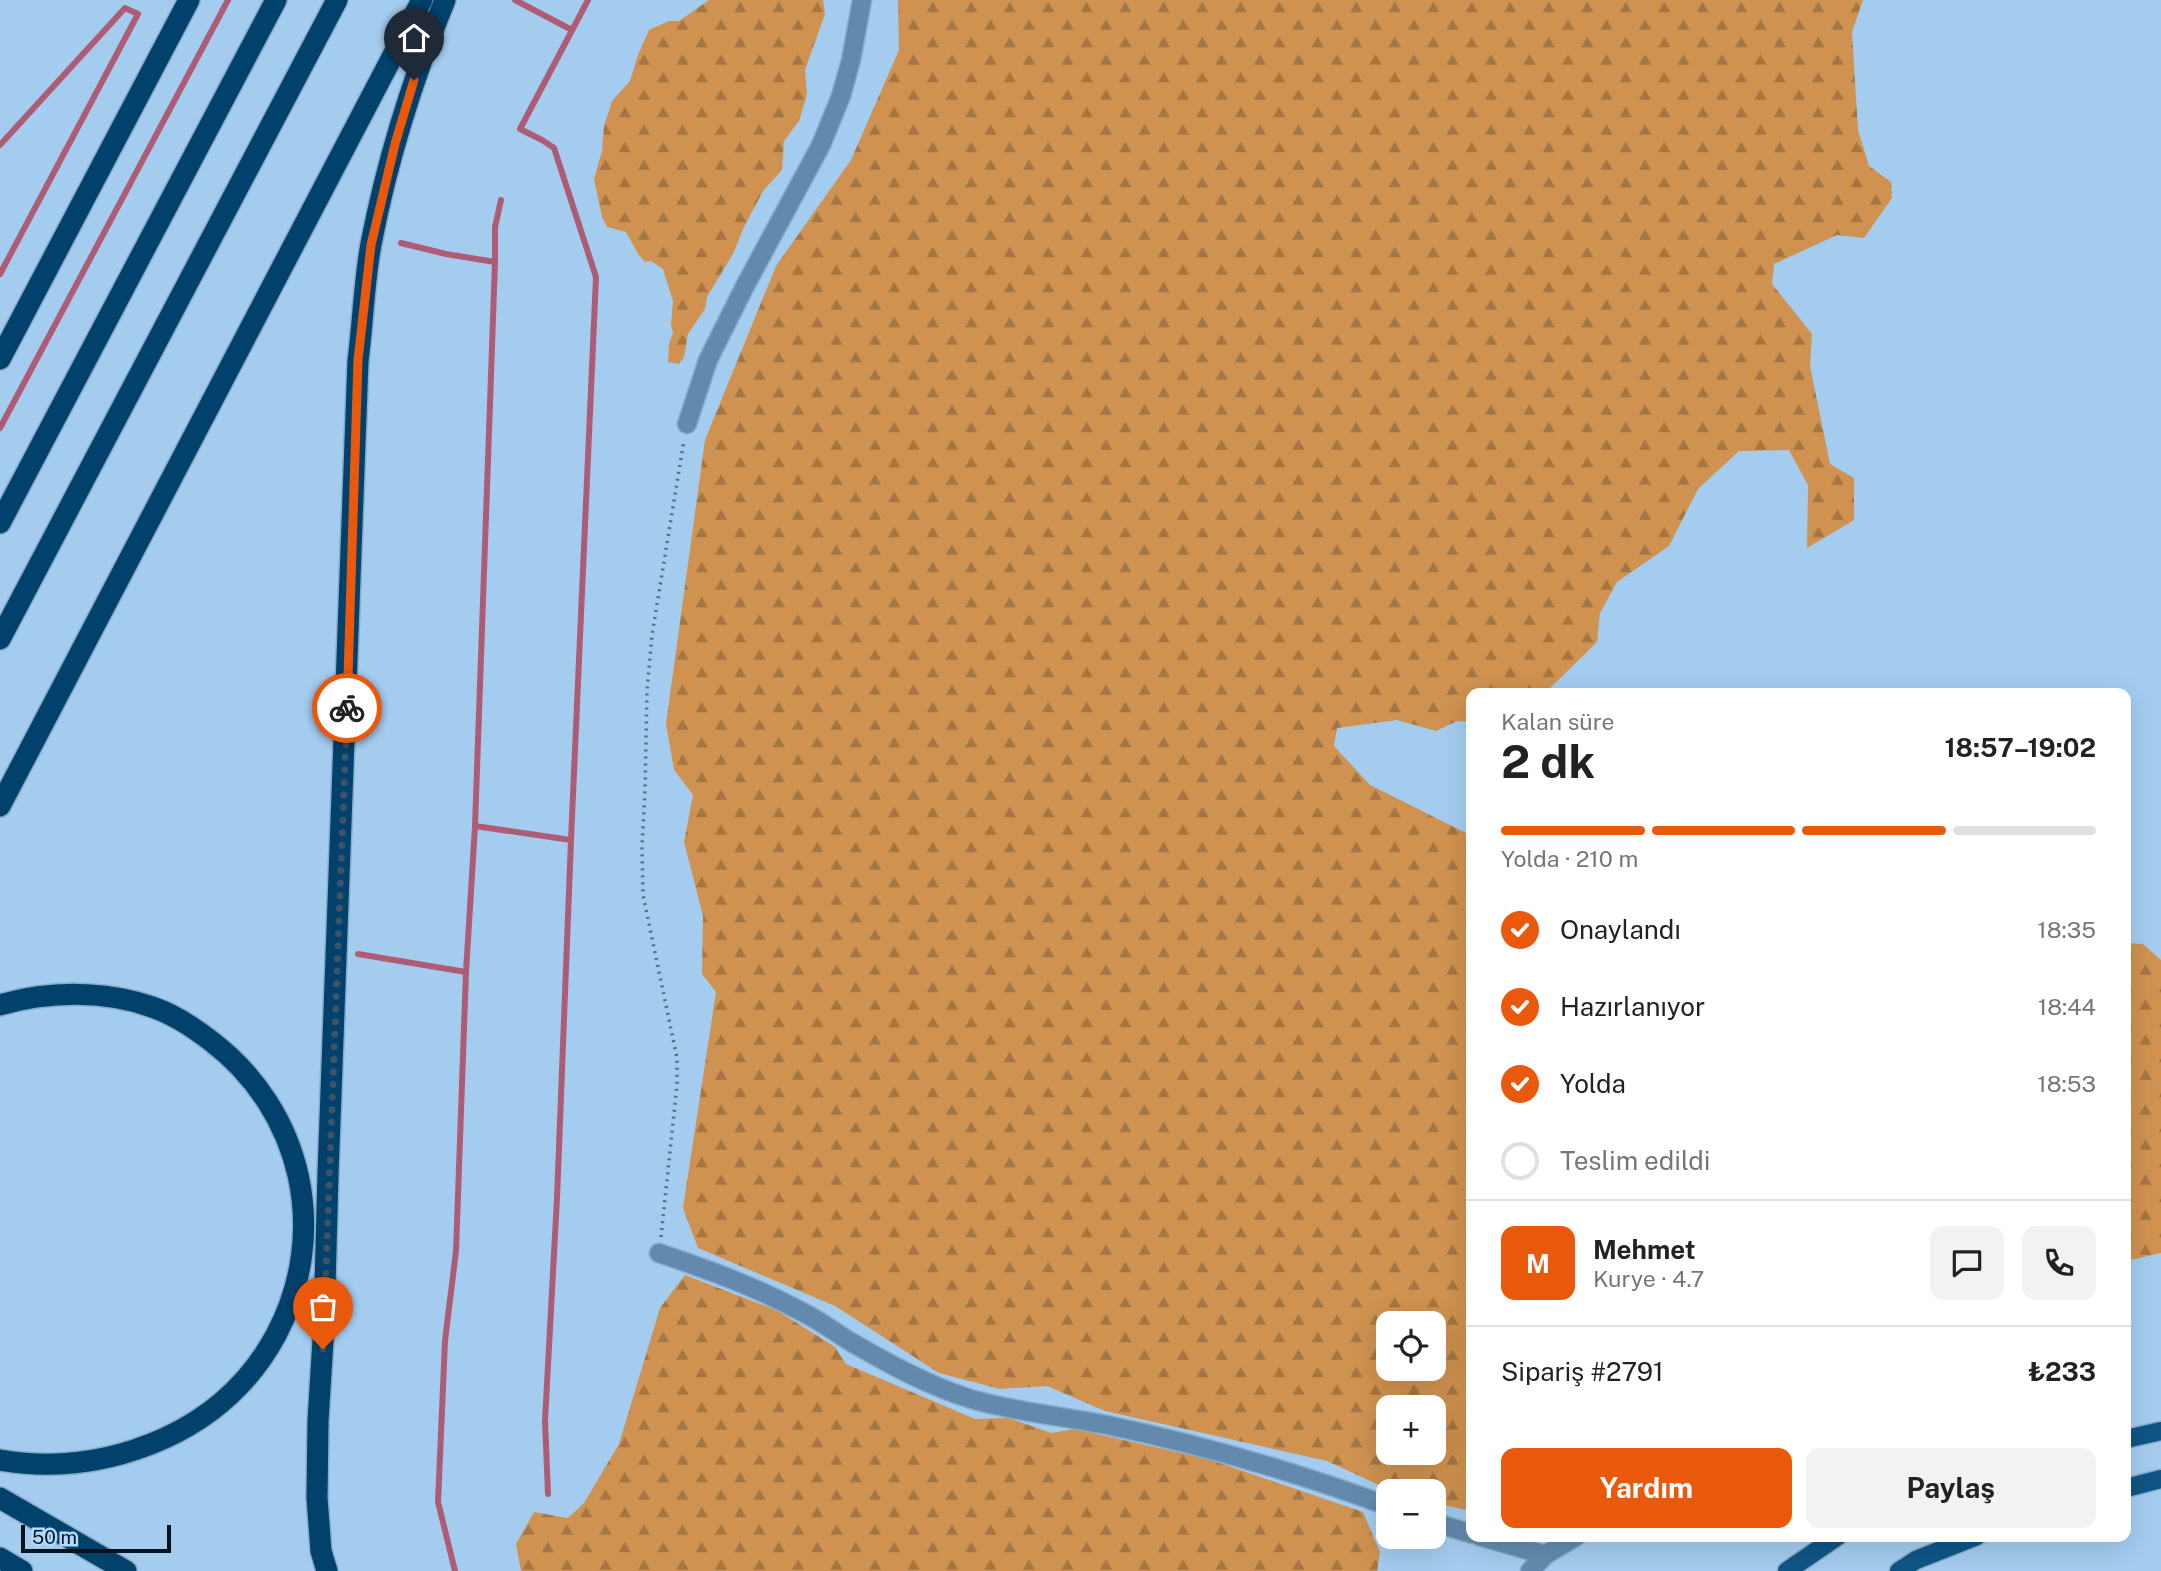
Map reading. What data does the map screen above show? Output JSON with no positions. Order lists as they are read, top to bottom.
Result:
{
  "scale_bar": "50 m",
  "page": {
    "heading": ["2 dk", "Kalan süre", "18:57–19:02"],
    "panel": [
      "Mehmet",
      "Kurye · 4.7",
      "Sipariş #2791",
      "₺233"
    ],
    "bar": "Yolda · 210 m",
    "list": [
      ["Onaylandı", "18:35"],
      ["Hazırlanıyor", "18:44"],
      ["Yolda", "18:53"],
      "Teslim edildi"
    ],
    "round": "M",
    "map_buttons": ["+", "−"],
    "buttons": ["Yardım", "Paylaş"],
    "scale": "50 m"
  }
}
